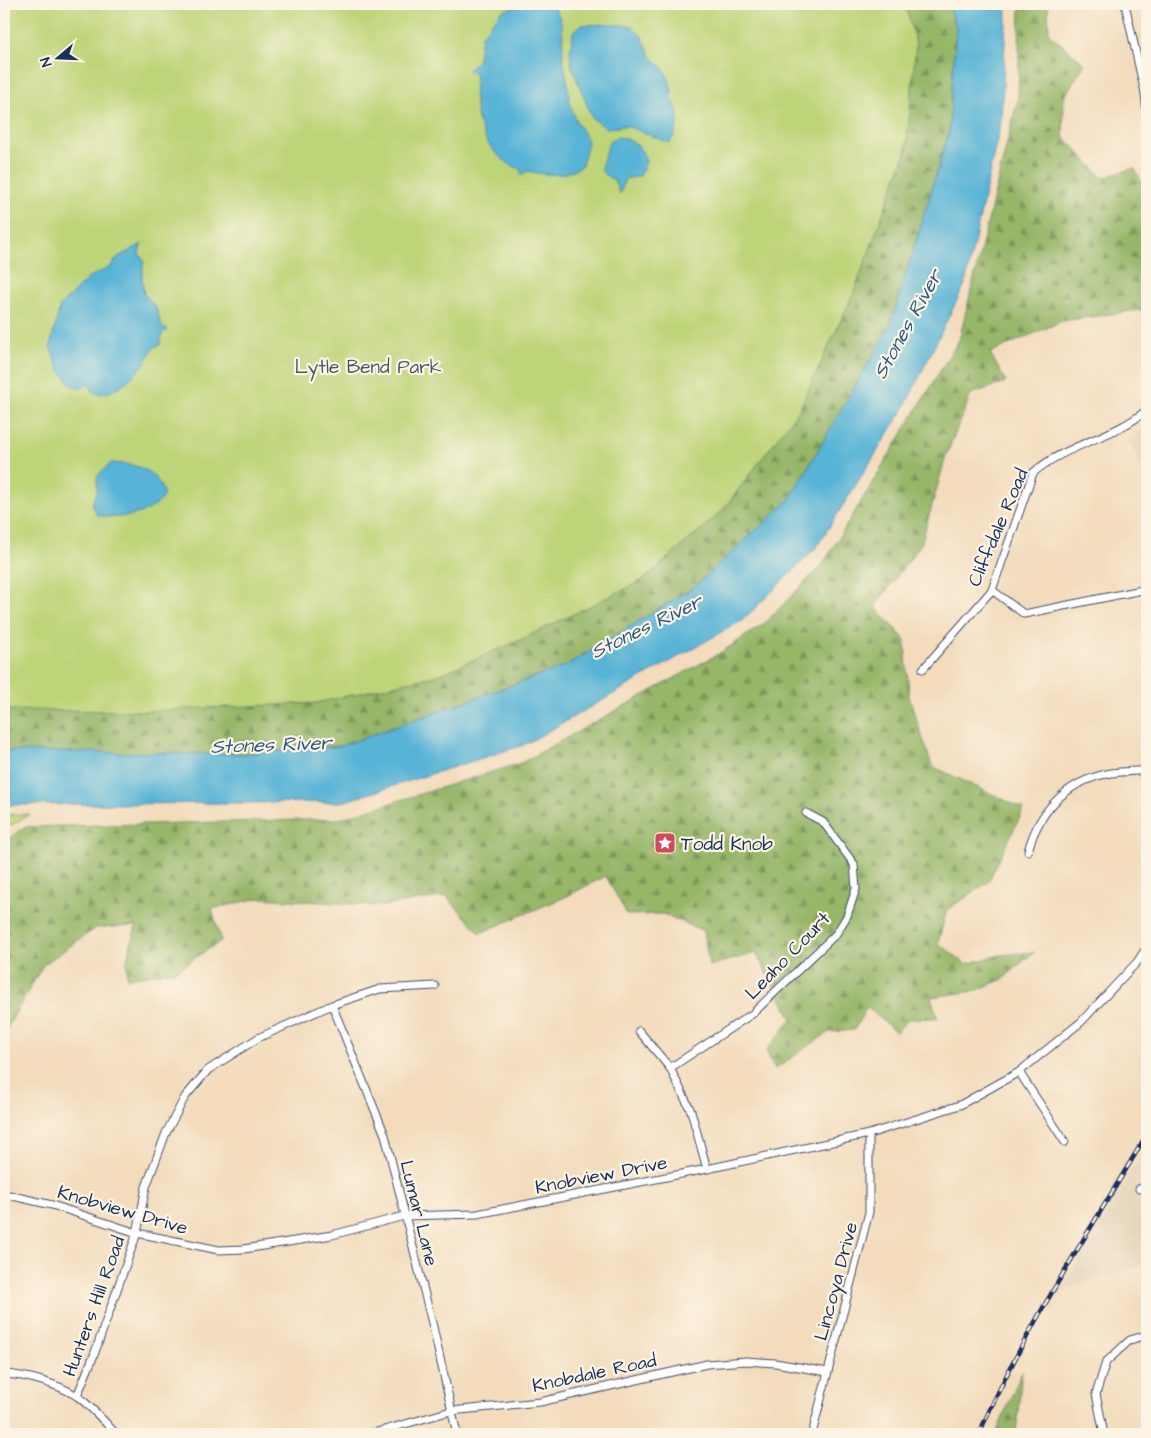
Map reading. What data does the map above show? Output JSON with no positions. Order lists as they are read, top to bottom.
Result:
{
  "streets": {
    "street": [
      "Cliffdale Road",
      "Leaho Court",
      "Knobview Drive",
      "Lumar Lane",
      "Lincoya Drive",
      "Hunters Hill Road",
      "Knobdale Road"
    ]
  },
  "crossings": [
    ["Knobview Drive", "Lumar Lane"],
    ["Knobview Drive", "Lincoya Drive"],
    ["Knobview Drive", "Hunters Hill Road"],
    ["Lumar Lane", "Hunters Hill Road"],
    ["Lumar Lane", "Knobdale Road"],
    ["Lincoya Drive", "Knobdale Road"]
  ],
  "water": ["Stones River"],
  "parks": ["Lytle Bend Park"],
  "places": {
    "place": ["Todd Knob"]
  },
  "north": "left"
}
